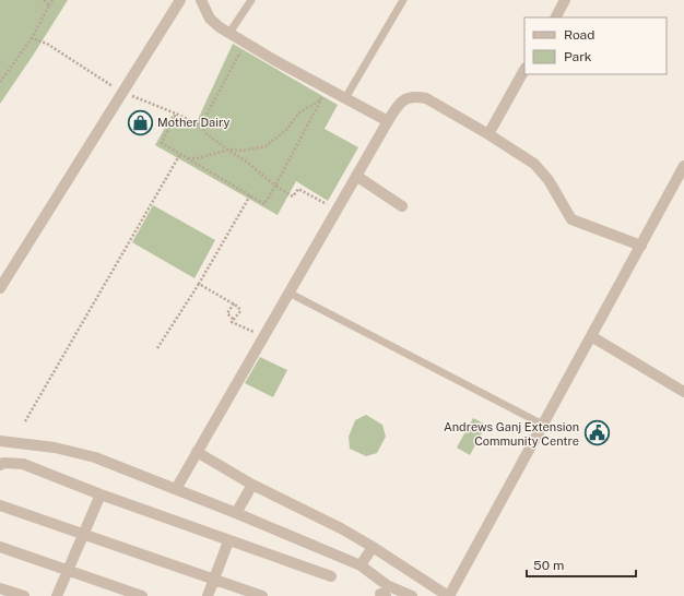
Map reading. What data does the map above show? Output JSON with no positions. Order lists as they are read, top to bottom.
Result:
{
  "places": {
    "shop": ["Mother Dairy"],
    "public building": ["Andrews Ganj Extension Community Centre"]
  },
  "legend": ["Road", "Park"],
  "scale_bar": "50 m"
}
